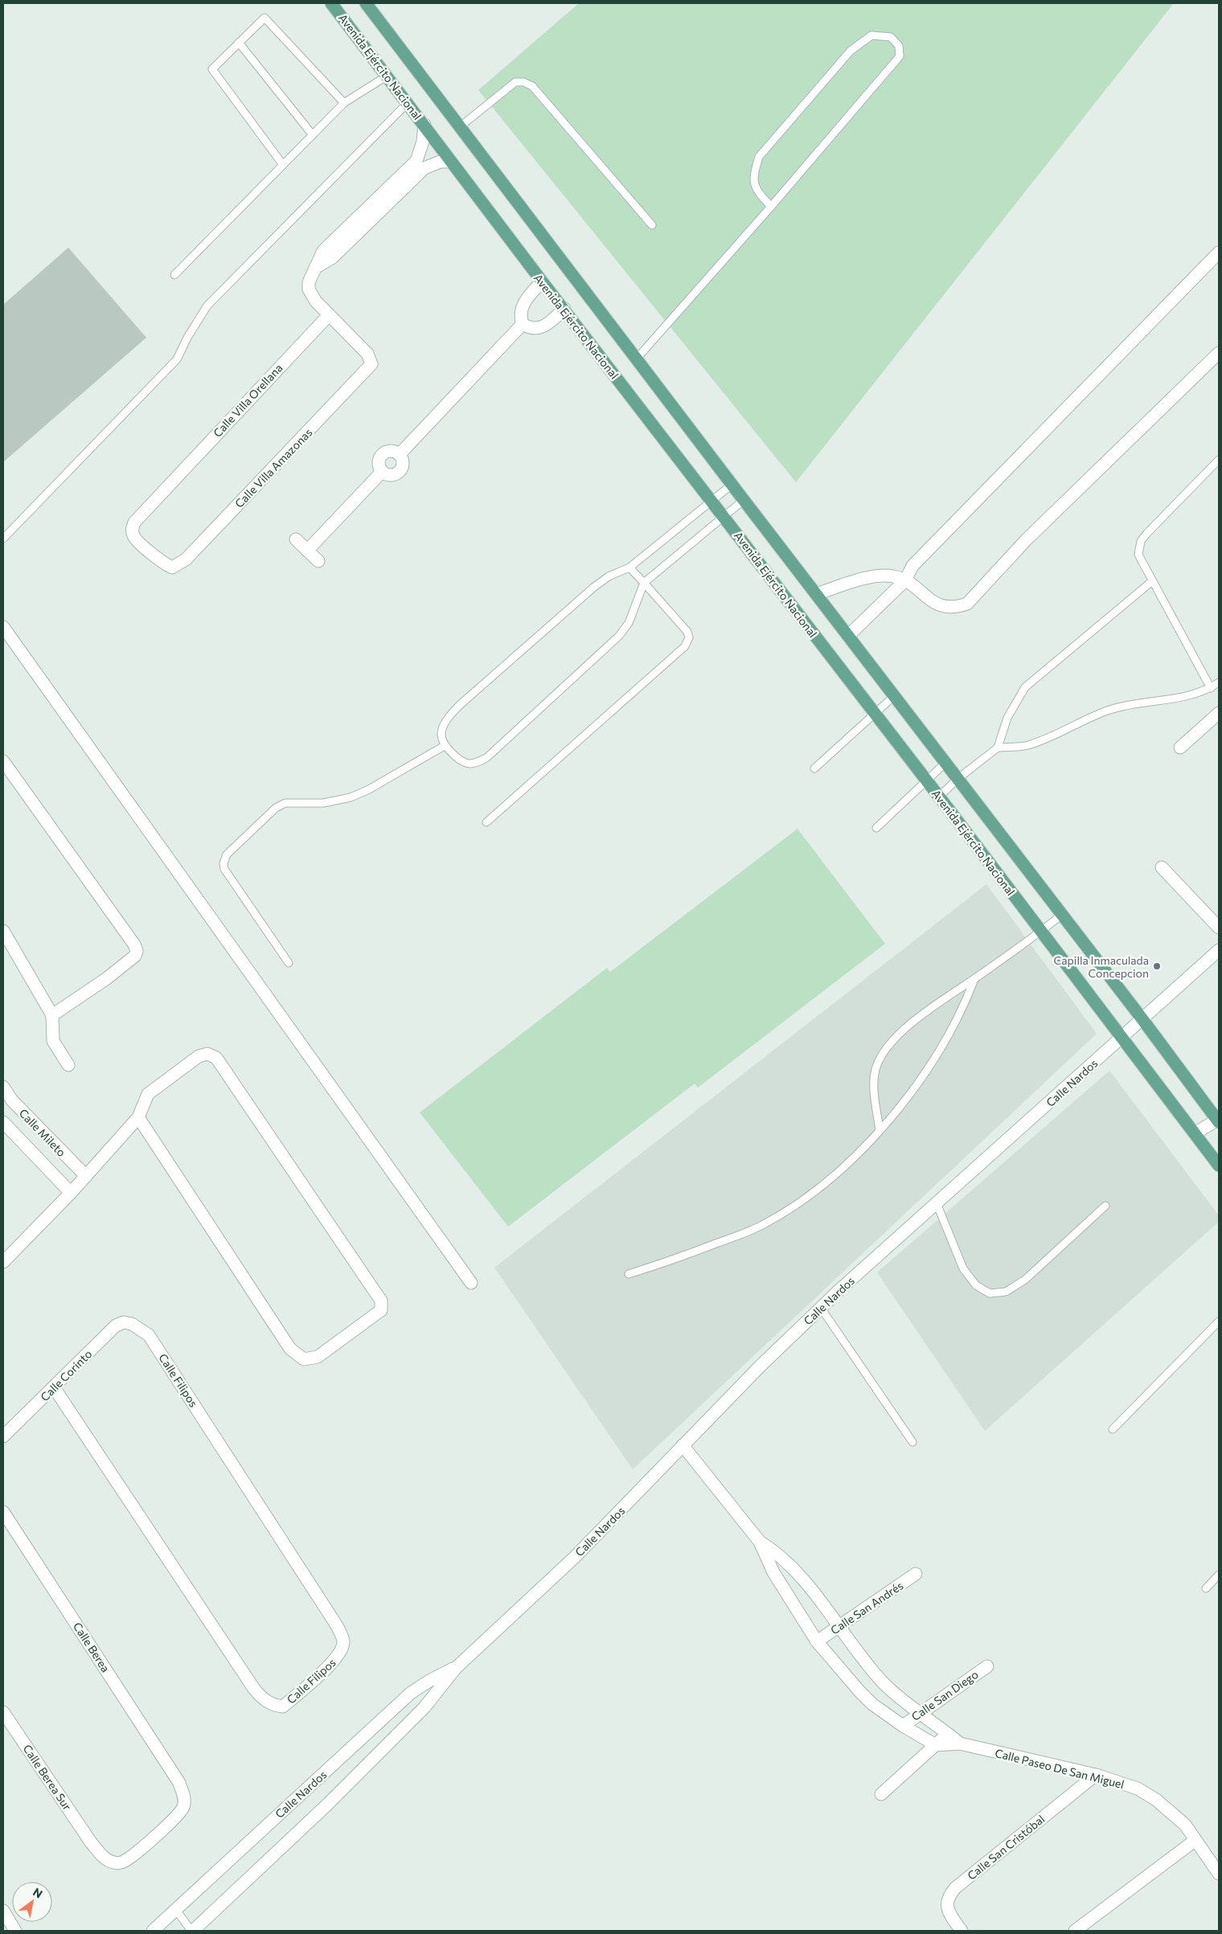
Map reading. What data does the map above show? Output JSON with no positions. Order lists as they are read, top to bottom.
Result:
{
  "streets": {
    "main road": ["Avenida Ejército Nacional"],
    "street": [
      "Calle Villa Orellana",
      "Calle Villa Amazonas",
      "Calle Nardos",
      "Calle Mileto",
      "Calle Corinto",
      "Calle Filipos",
      "Calle San Andrés",
      "Calle Berea",
      "Calle San Diego",
      "Calle Paseo De San Miguel",
      "Calle Berea Sur",
      "Calle San Cristóbal"
    ]
  },
  "crossings": [
    ["Avenida Ejército Nacional", "Calle Nardos"],
    ["Calle Villa Orellana", "Calle Villa Amazonas"],
    ["Calle Nardos", "Calle Paseo De San Miguel"],
    ["Calle Corinto", "Calle Filipos"],
    ["Calle San Andrés", "Calle Paseo De San Miguel"],
    ["Calle Berea", "Calle Berea Sur"],
    ["Calle San Diego", "Calle Paseo De San Miguel"],
    ["Calle Paseo De San Miguel", "Calle San Cristóbal"]
  ],
  "places": ["Capilla Inmaculada Concepcion"],
  "north": "top right"
}
